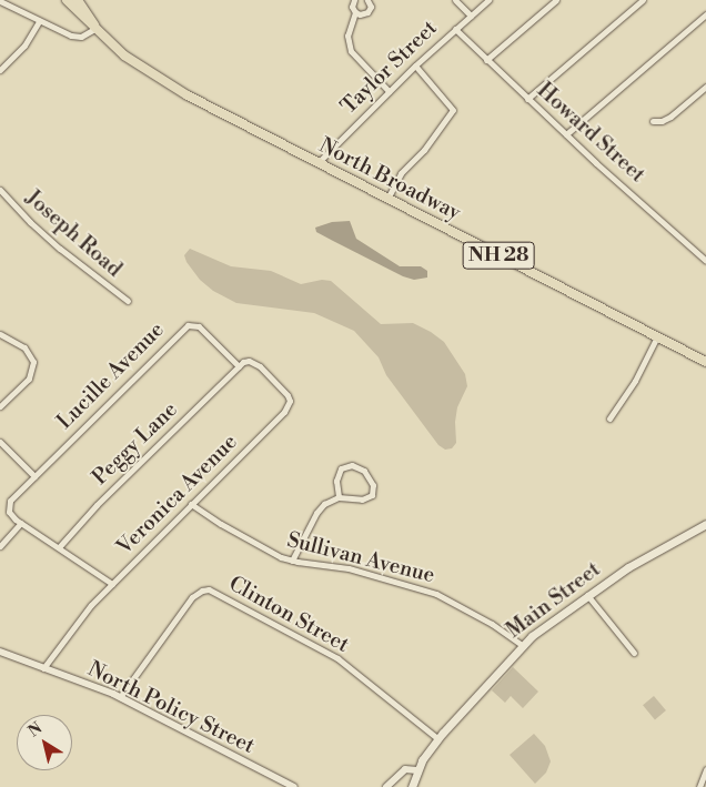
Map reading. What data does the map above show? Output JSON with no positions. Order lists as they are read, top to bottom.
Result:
{
  "streets": {
    "main road": ["North Broadway", "NH 28", "Main Street"],
    "street": [
      "Taylor Street",
      "Howard Street",
      "Joseph Road",
      "Lucille Avenue",
      "Peggy Lane",
      "Veronica Avenue",
      "Sullivan Avenue",
      "Clinton Street",
      "North Policy Street"
    ]
  },
  "crossings": [
    ["Taylor Street", "Howard Street"],
    ["Taylor Street", "North Broadway"],
    ["Lucille Avenue", "Peggy Lane"],
    ["Lucille Avenue", "Veronica Avenue"],
    ["Peggy Lane", "Veronica Avenue"],
    ["Veronica Avenue", "Sullivan Avenue"],
    ["Veronica Avenue", "North Policy Street"],
    ["Sullivan Avenue", "Main Street"],
    ["Main Street", "Clinton Street"],
    ["Clinton Street", "North Policy Street"]
  ],
  "north": "top left"
}
